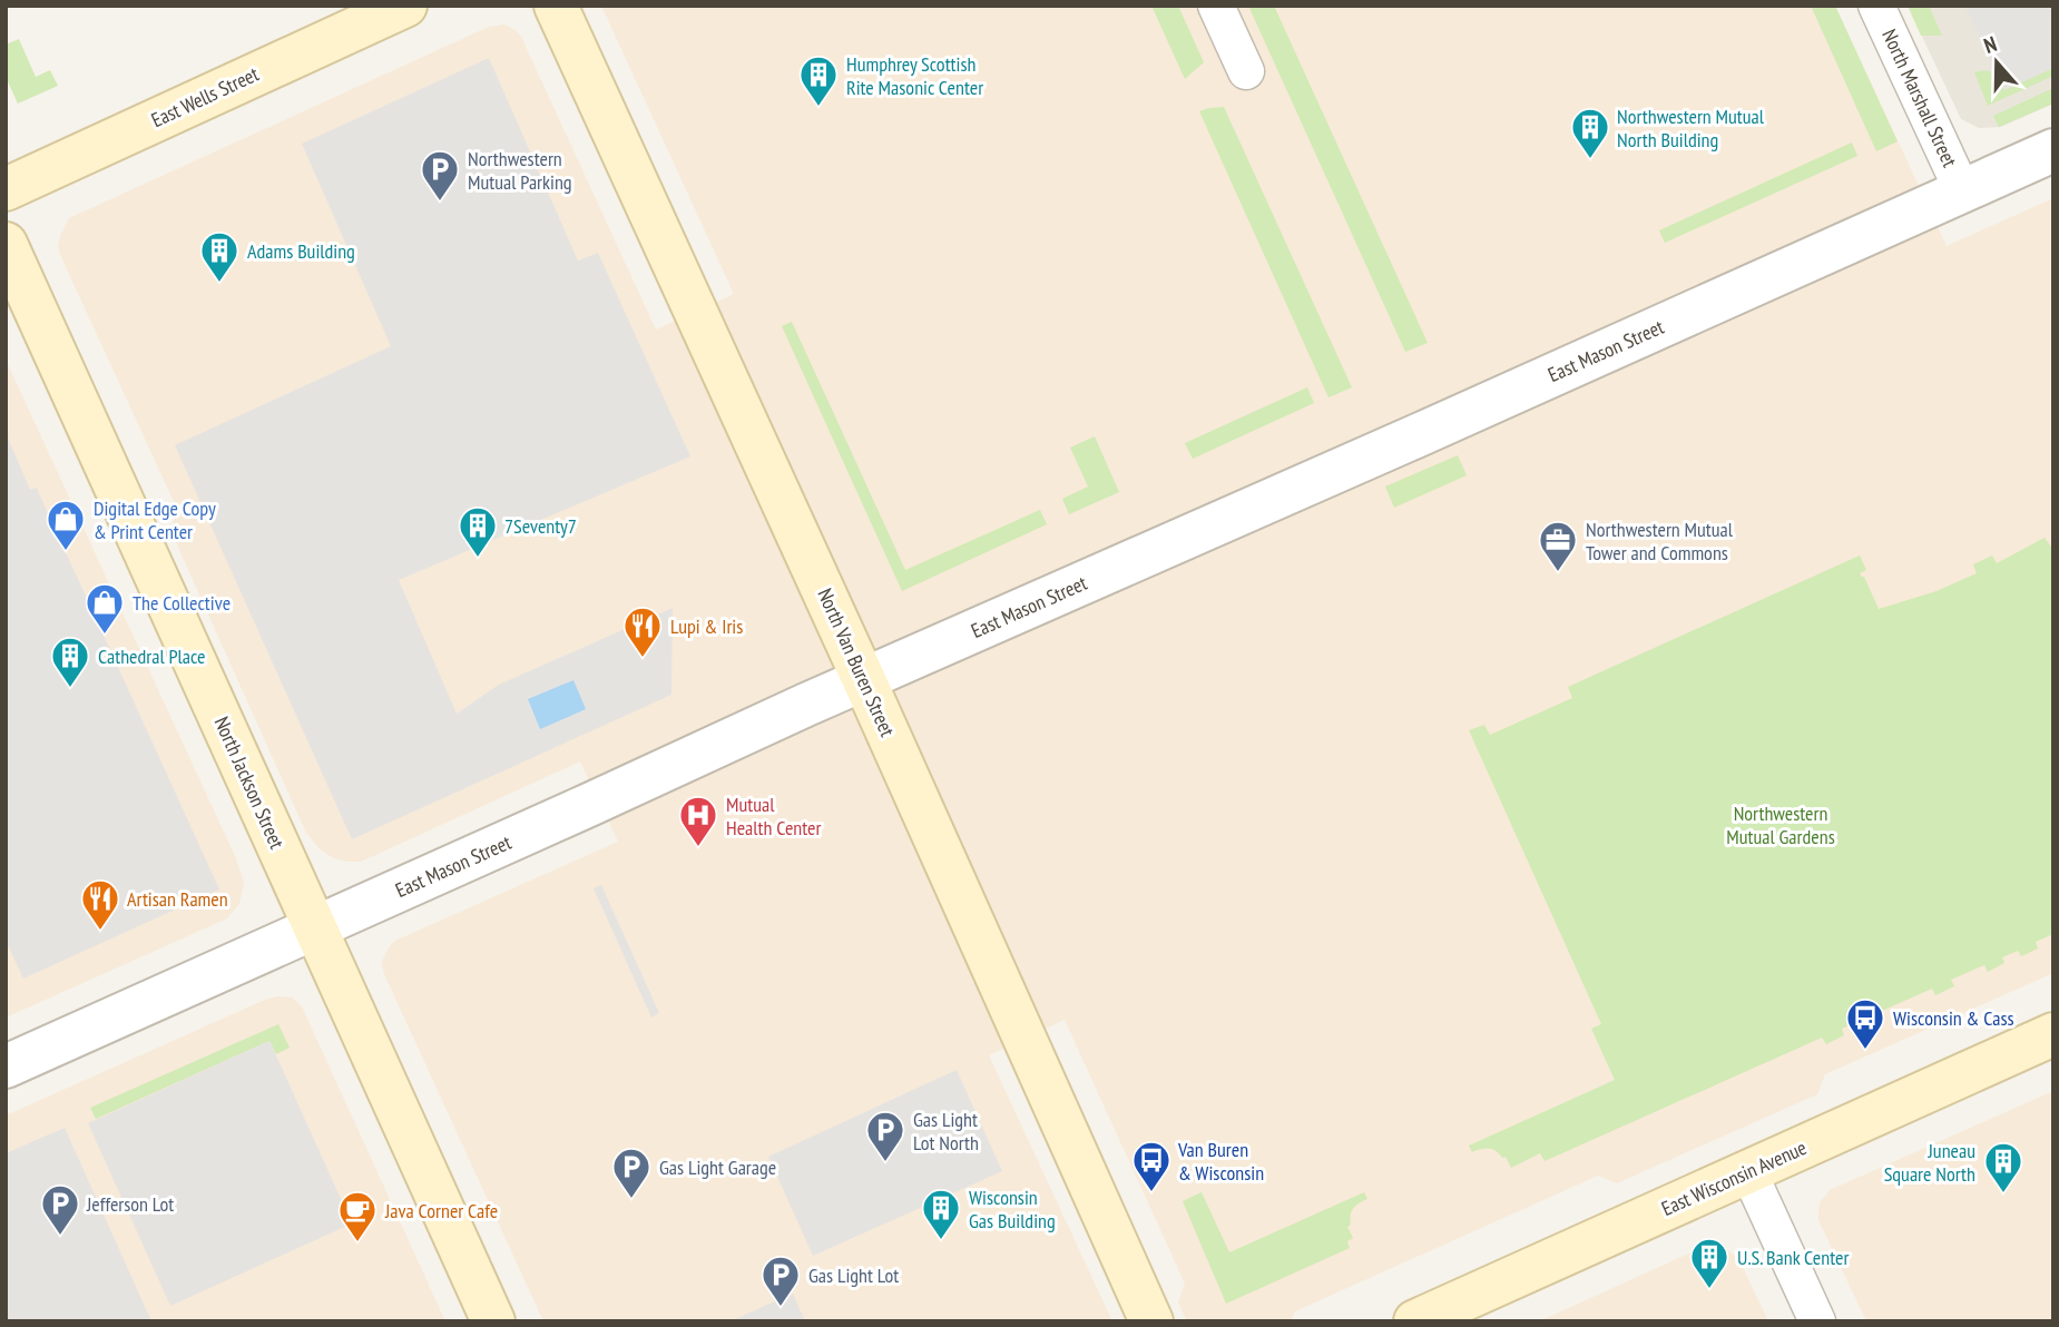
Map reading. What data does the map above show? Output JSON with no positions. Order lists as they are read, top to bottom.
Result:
{
  "streets": {
    "main road": [
      "East Wells Street",
      "North Van Buren Street",
      "North Jackson Street",
      "East Wisconsin Avenue"
    ],
    "street": ["North Marshall Street", "East Mason Street"]
  },
  "crossings": [
    ["North Marshall Street", "East Mason Street"],
    ["East Mason Street", "North Van Buren Street"],
    ["East Mason Street", "North Jackson Street"]
  ],
  "parks": ["Northwestern Mutual Gardens"],
  "places": {
    "building": [
      "Humphrey Scottish Rite Masonic Center",
      "Northwestern Mutual North Building",
      "Adams Building",
      "7Seventy7",
      "Cathedral Place",
      "Juneau Square North",
      "Wisconsin Gas Building",
      "U.S. Bank Center"
    ],
    "parking": [
      "Northwestern Mutual Parking",
      "Gas Light Lot North",
      "Gas Light Garage",
      "Jefferson Lot",
      "Gas Light Lot"
    ],
    "shop": ["Digital Edge Copy & Print Center", "The Collective"],
    "office": ["Northwestern Mutual Tower and Commons"],
    "restaurant": ["Lupi & Iris", "Artisan Ramen"],
    "hospital": ["Mutual Health Center"],
    "bus stop": ["Wisconsin & Cass", "Van Buren & Wisconsin"],
    "cafe": ["Java Corner Cafe"]
  },
  "north": "top"
}
